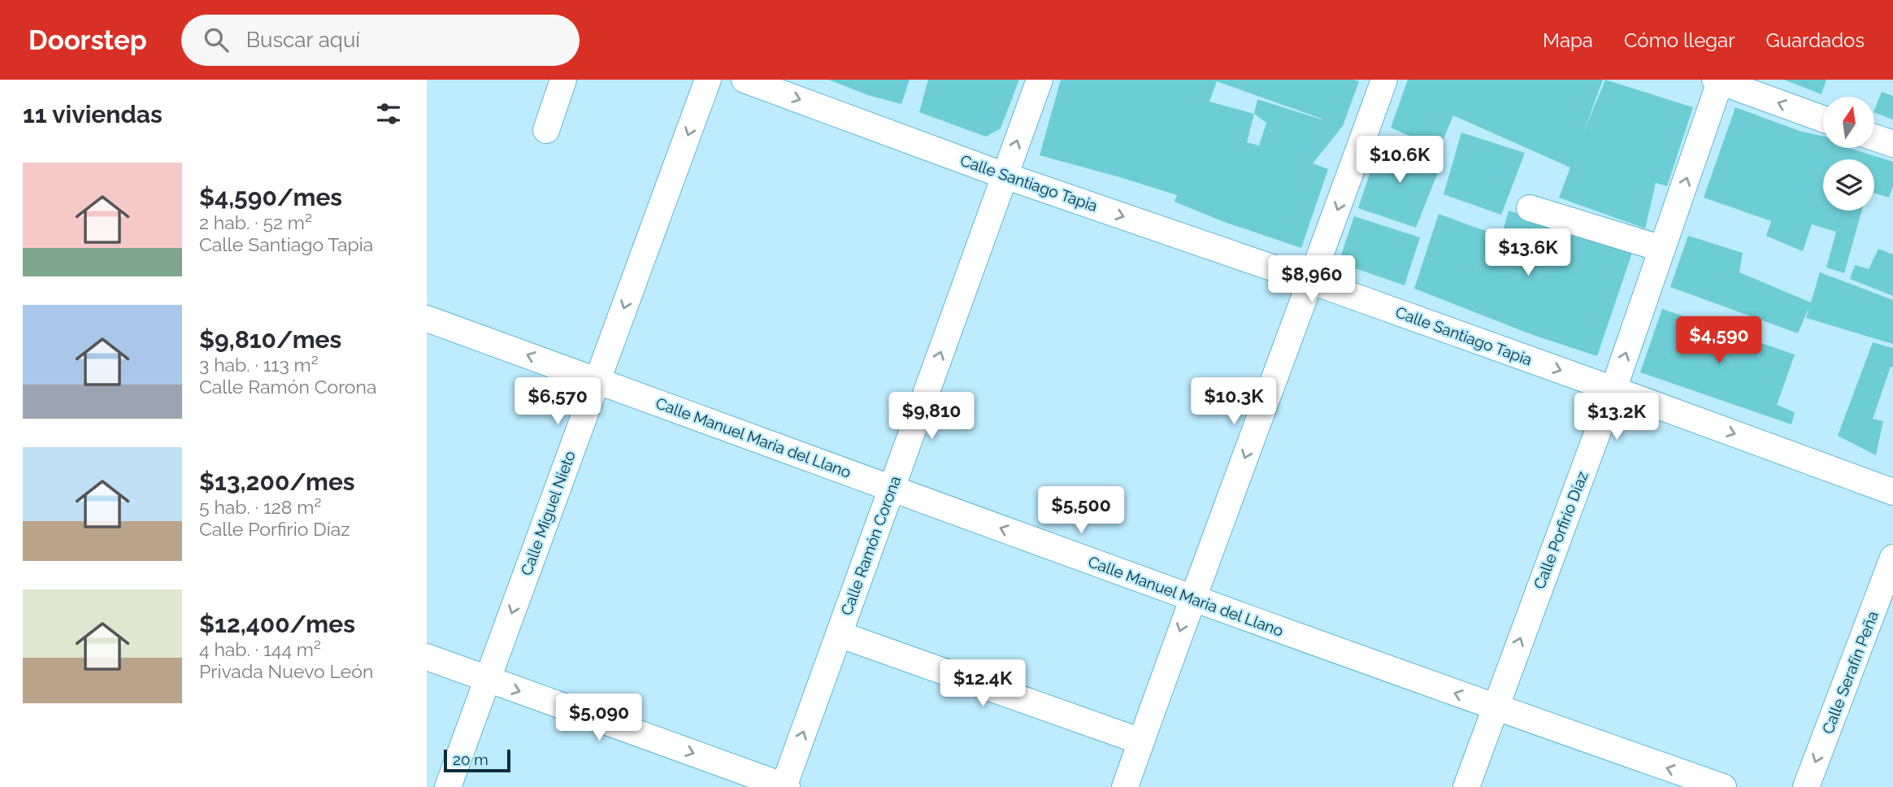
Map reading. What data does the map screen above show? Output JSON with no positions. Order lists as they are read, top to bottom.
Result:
{
  "streets": {
    "street": [
      "Calle Santiago Tapia",
      "Calle Manuel Maria del Llano",
      "Calle Miguel Nieto",
      "Calle Porfirio Díaz",
      "Calle Ramón Corona",
      "Calle Serafín Peña"
    ]
  },
  "crossings": [
    ["Calle Santiago Tapia", "Calle Porfirio Díaz"],
    ["Calle Santiago Tapia", "Calle Ramón Corona"],
    ["Calle Manuel Maria del Llano", "Calle Miguel Nieto"],
    ["Calle Manuel Maria del Llano", "Calle Porfirio Díaz"],
    ["Calle Manuel Maria del Llano", "Calle Ramón Corona"]
  ],
  "one_way": [
    "Calle Santiago Tapia",
    "Calle Manuel Maria del Llano",
    "Calle Miguel Nieto",
    "Calle Porfirio Díaz",
    "Calle Ramón Corona",
    "Calle Serafín Peña"
  ],
  "scale_bar": "20 m",
  "north": "top",
  "page": {
    "header": "Doorstep",
    "search": "Buscar aquí",
    "nav": ["Mapa", "Cómo llegar", "Guardados"],
    "heading": "11 viviendas",
    "price": [
      "$10.6K",
      "$13.6K",
      "$8,960",
      "$4,590",
      "$6,570",
      "$10.3K",
      "$9,810",
      "$13.2K",
      "$5,500",
      "$12.4K",
      "$5,090"
    ],
    "list": [
      {
        "name": "$4,590/mes",
        "note": "2 hab. · 52 m² · Calle Santiago Tapia"
      },
      {
        "name": "$9,810/mes",
        "note": "3 hab. · 113 m² · Calle Ramón Corona"
      },
      {
        "name": "$13,200/mes",
        "note": "5 hab. · 128 m² · Calle Porfirio Díaz"
      },
      {
        "name": "$12,400/mes",
        "note": "4 hab. · 144 m² · Privada Nuevo León"
      }
    ],
    "scale": "20 m"
  }
}
